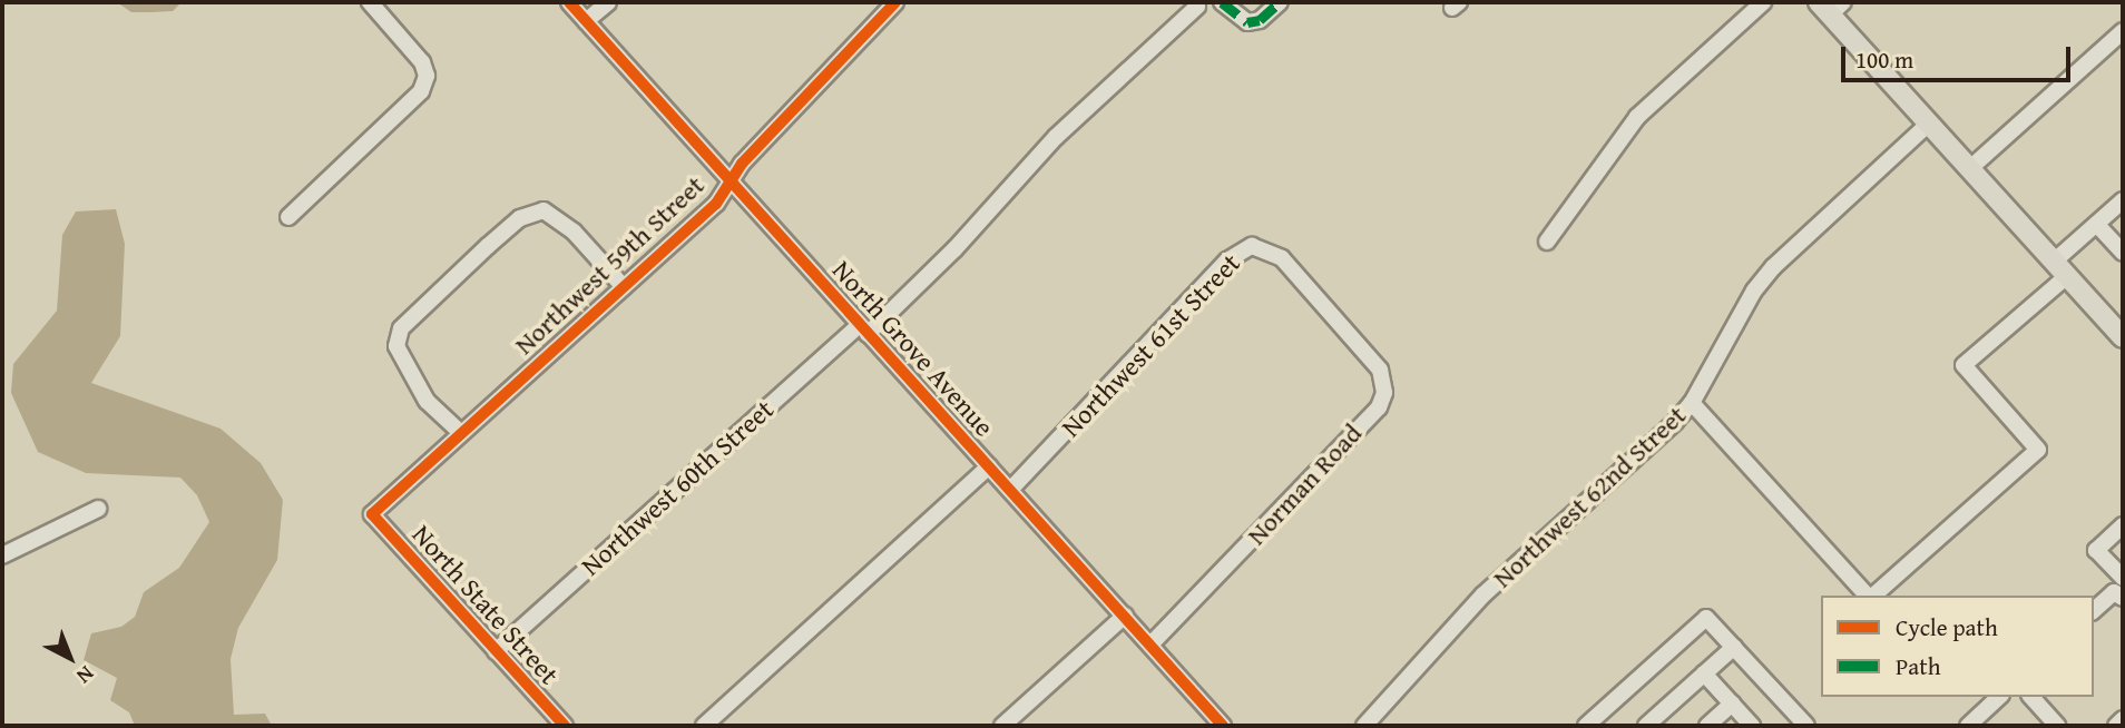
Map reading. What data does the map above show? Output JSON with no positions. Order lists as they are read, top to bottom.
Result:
{
  "streets": {
    "street": [
      "Northwest 59th Street",
      "Northwest 61st Street",
      "North Grove Avenue",
      "Norman Road",
      "Northwest 60th Street",
      "Northwest 62nd Street",
      "North State Street"
    ]
  },
  "crossings": [
    ["Northwest 59th Street", "North Grove Avenue"],
    ["Northwest 59th Street", "North State Street"],
    ["Northwest 61st Street", "North Grove Avenue"],
    ["Northwest 61st Street", "Norman Road"],
    ["North Grove Avenue", "Norman Road"],
    ["North Grove Avenue", "Northwest 60th Street"],
    ["Northwest 60th Street", "North State Street"]
  ],
  "legend": ["Cycle path", "Path"],
  "scale_bar": "100 m",
  "north": "bottom right"
}
